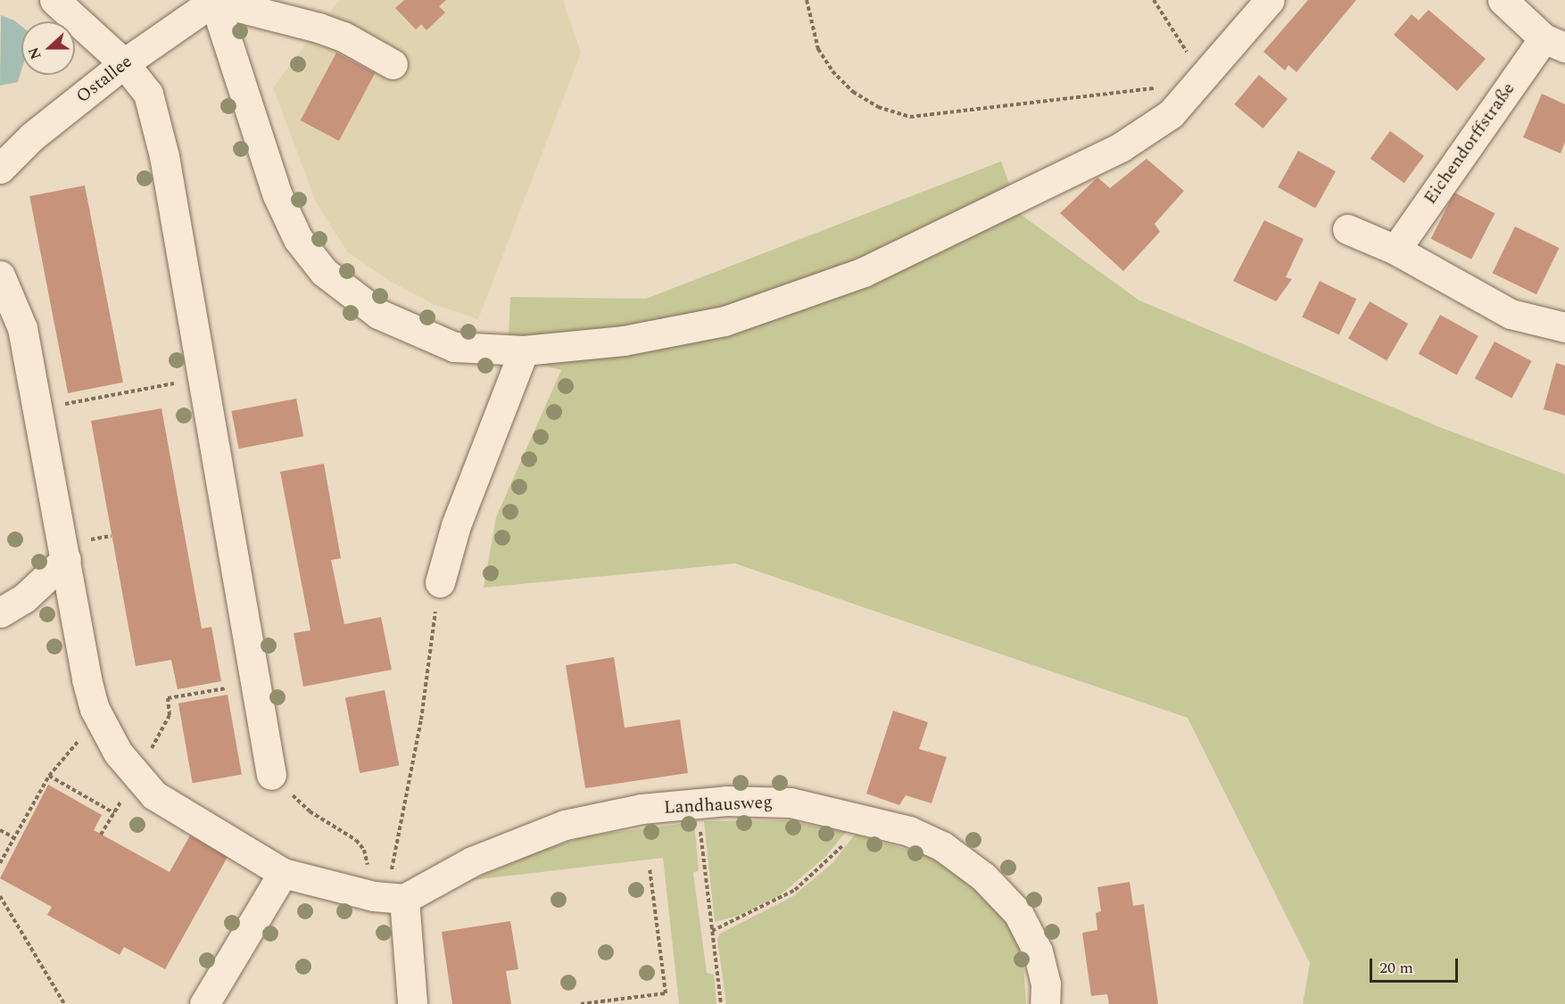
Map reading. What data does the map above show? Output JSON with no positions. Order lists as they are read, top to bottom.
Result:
{
  "streets": {
    "street": ["Ostallee", "Eichendorffstraße", "Landhausweg"]
  },
  "scale_bar": "20 m",
  "north": "left"
}
